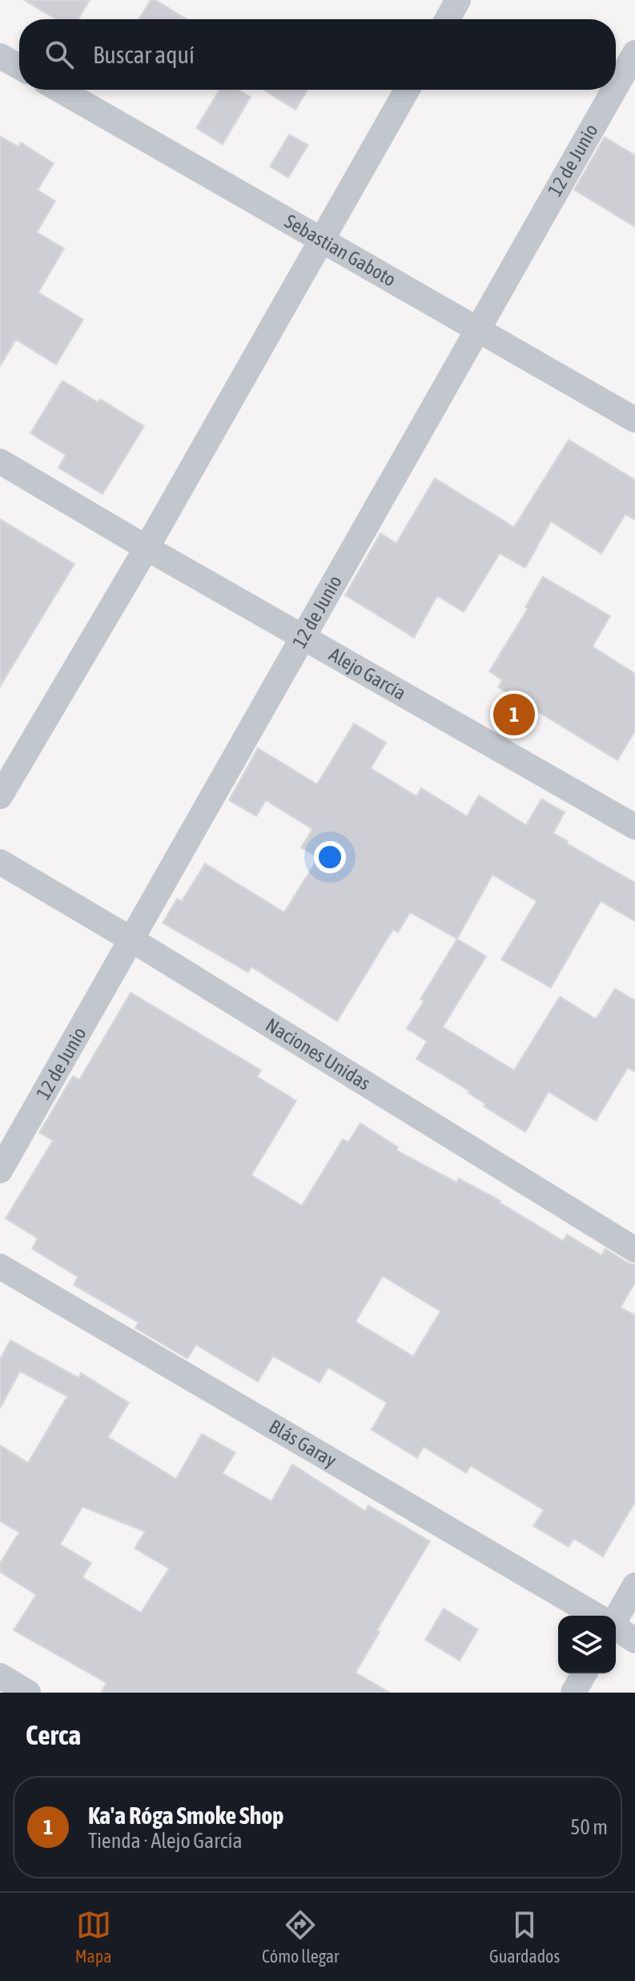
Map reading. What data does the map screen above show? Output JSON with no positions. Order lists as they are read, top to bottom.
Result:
{
  "streets": {
    "street": [
      "12 de Junio",
      "Sebastian Gaboto",
      "Alejo García",
      "Naciones Unidas",
      "Blás Garay"
    ]
  },
  "crossings": [
    ["12 de Junio", "Sebastian Gaboto"],
    ["12 de Junio", "Alejo García"],
    ["12 de Junio", "Naciones Unidas"]
  ],
  "page": {
    "search": "Buscar aquí",
    "pins": "1",
    "heading": "Cerca",
    "list": [
      {
        "mark": "1",
        "name": "Ka'a Róga Smoke Shop",
        "note": "Tienda · Alejo García",
        "value": "50 m"
      }
    ],
    "nav": ["Mapa", "Cómo llegar", "Guardados"]
  }
}
